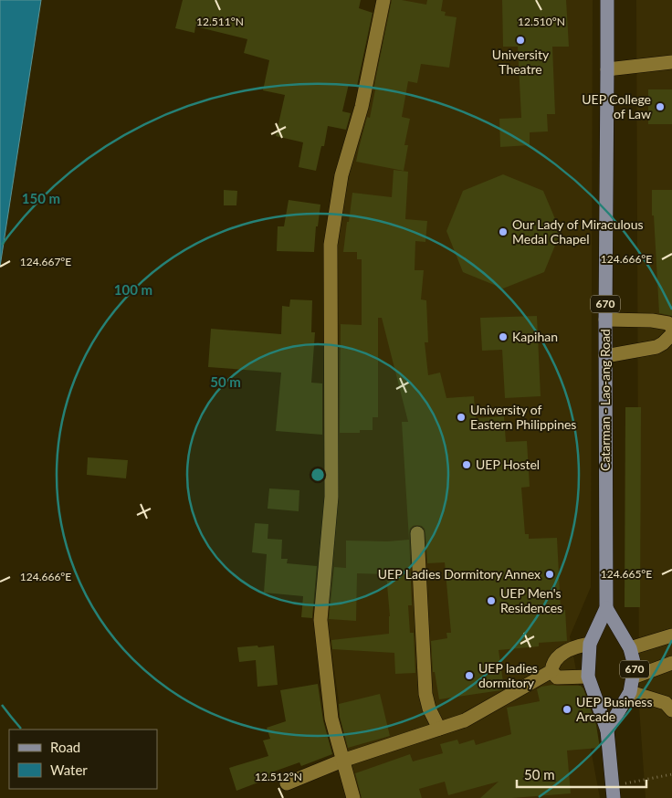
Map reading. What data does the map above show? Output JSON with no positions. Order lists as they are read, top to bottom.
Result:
{
  "streets": {
    "main road": ["670", "Catarman - Lao-ang Road"]
  },
  "crossings": [
    ["670", "Catarman - Lao-ang Road"]
  ],
  "places": [
    "University Theatre",
    "UEP College of Law",
    "Our Lady of Miraculous Medal Chapel",
    "Kapihan",
    "University of Eastern Philippines",
    "UEP Hostel",
    "UEP Ladies Dormitory Annex",
    "UEP Men's Residences",
    "UEP ladies dormitory",
    "UEP Business Arcade"
  ],
  "legend": ["Road", "Water"],
  "scale_bar": "50 m",
  "coordinates": [
    "12.511°N",
    "12.510°N",
    "124.666°E",
    "124.667°E",
    "124.665°E",
    "12.512°N"
  ],
  "rings": ["150 m", "100 m", "50 m"]
}
